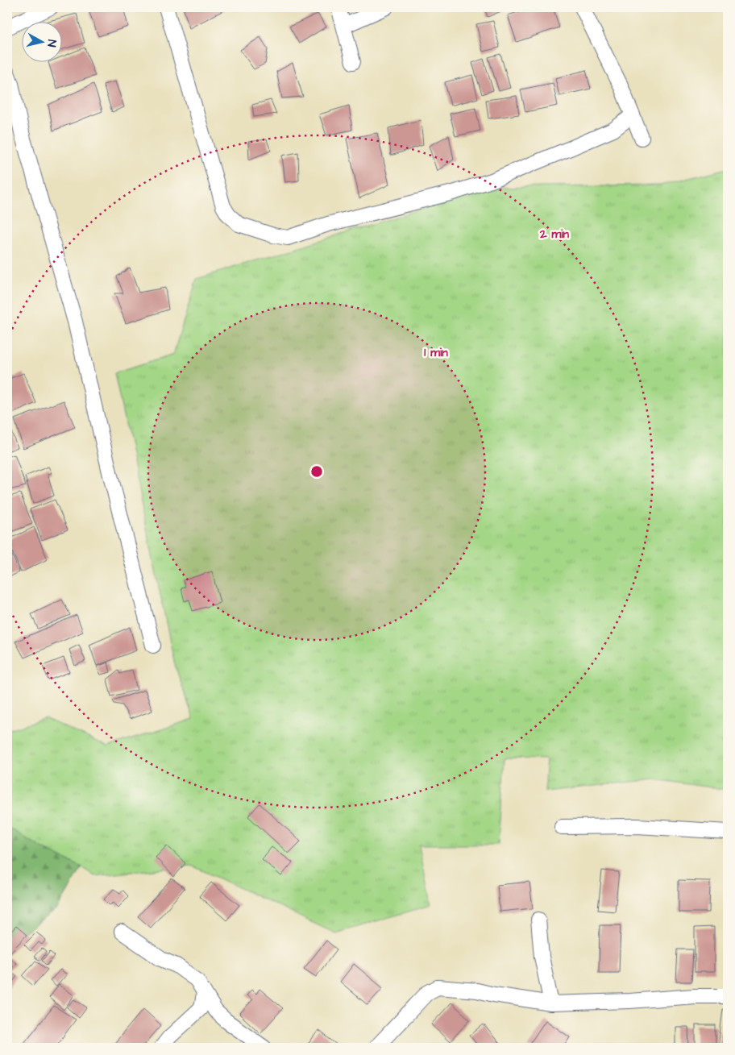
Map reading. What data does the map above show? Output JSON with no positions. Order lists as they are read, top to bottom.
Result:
{
  "north": "right",
  "rings": ["2 min", "1 min"]
}
